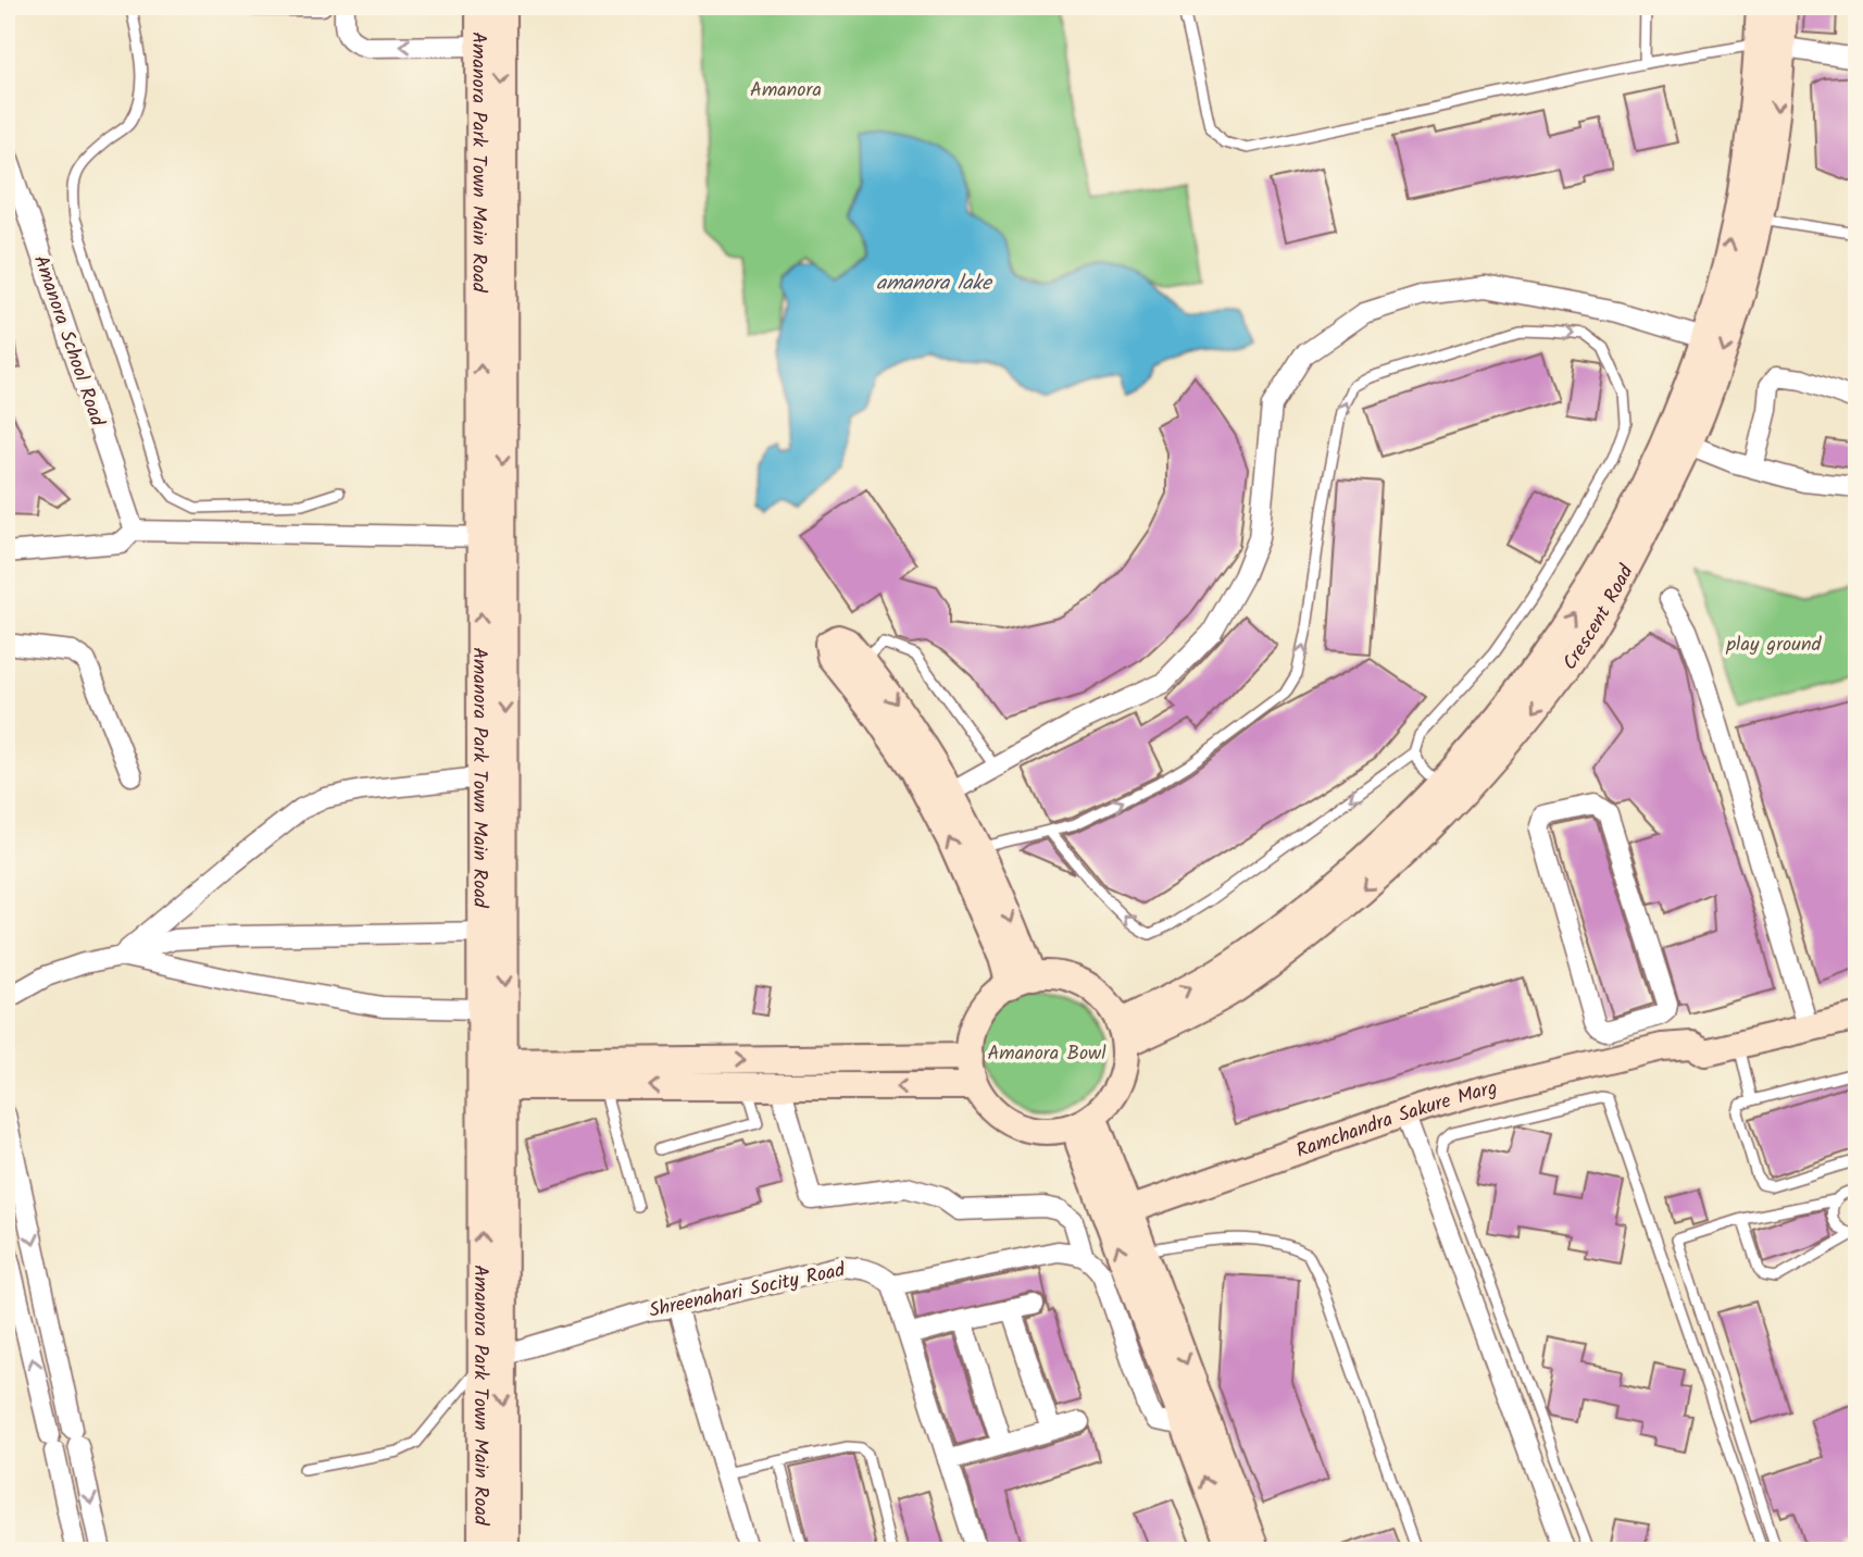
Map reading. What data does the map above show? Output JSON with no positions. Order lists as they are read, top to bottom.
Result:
{
  "streets": {
    "main road": ["Amanora Park Town Main Road", "Crescent Road", "Ramchandra Sakure Marg"],
    "street": ["Amanora School Road", "Shreenahari Socity Road"]
  },
  "crossings": [
    ["Amanora Park Town Main Road", "Shreenahari Socity Road"]
  ],
  "water": ["amanora lake"],
  "parks": ["Amanora", "play ground", "Amanora Bowl"]
}
